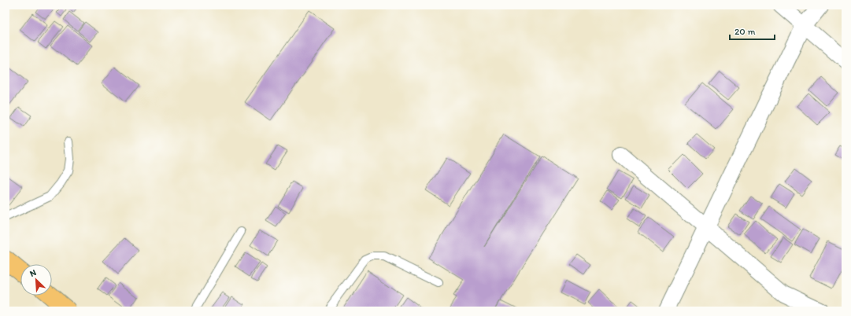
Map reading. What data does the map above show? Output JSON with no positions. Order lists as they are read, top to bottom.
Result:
{
  "scale_bar": "20 m",
  "north": "top left"
}
